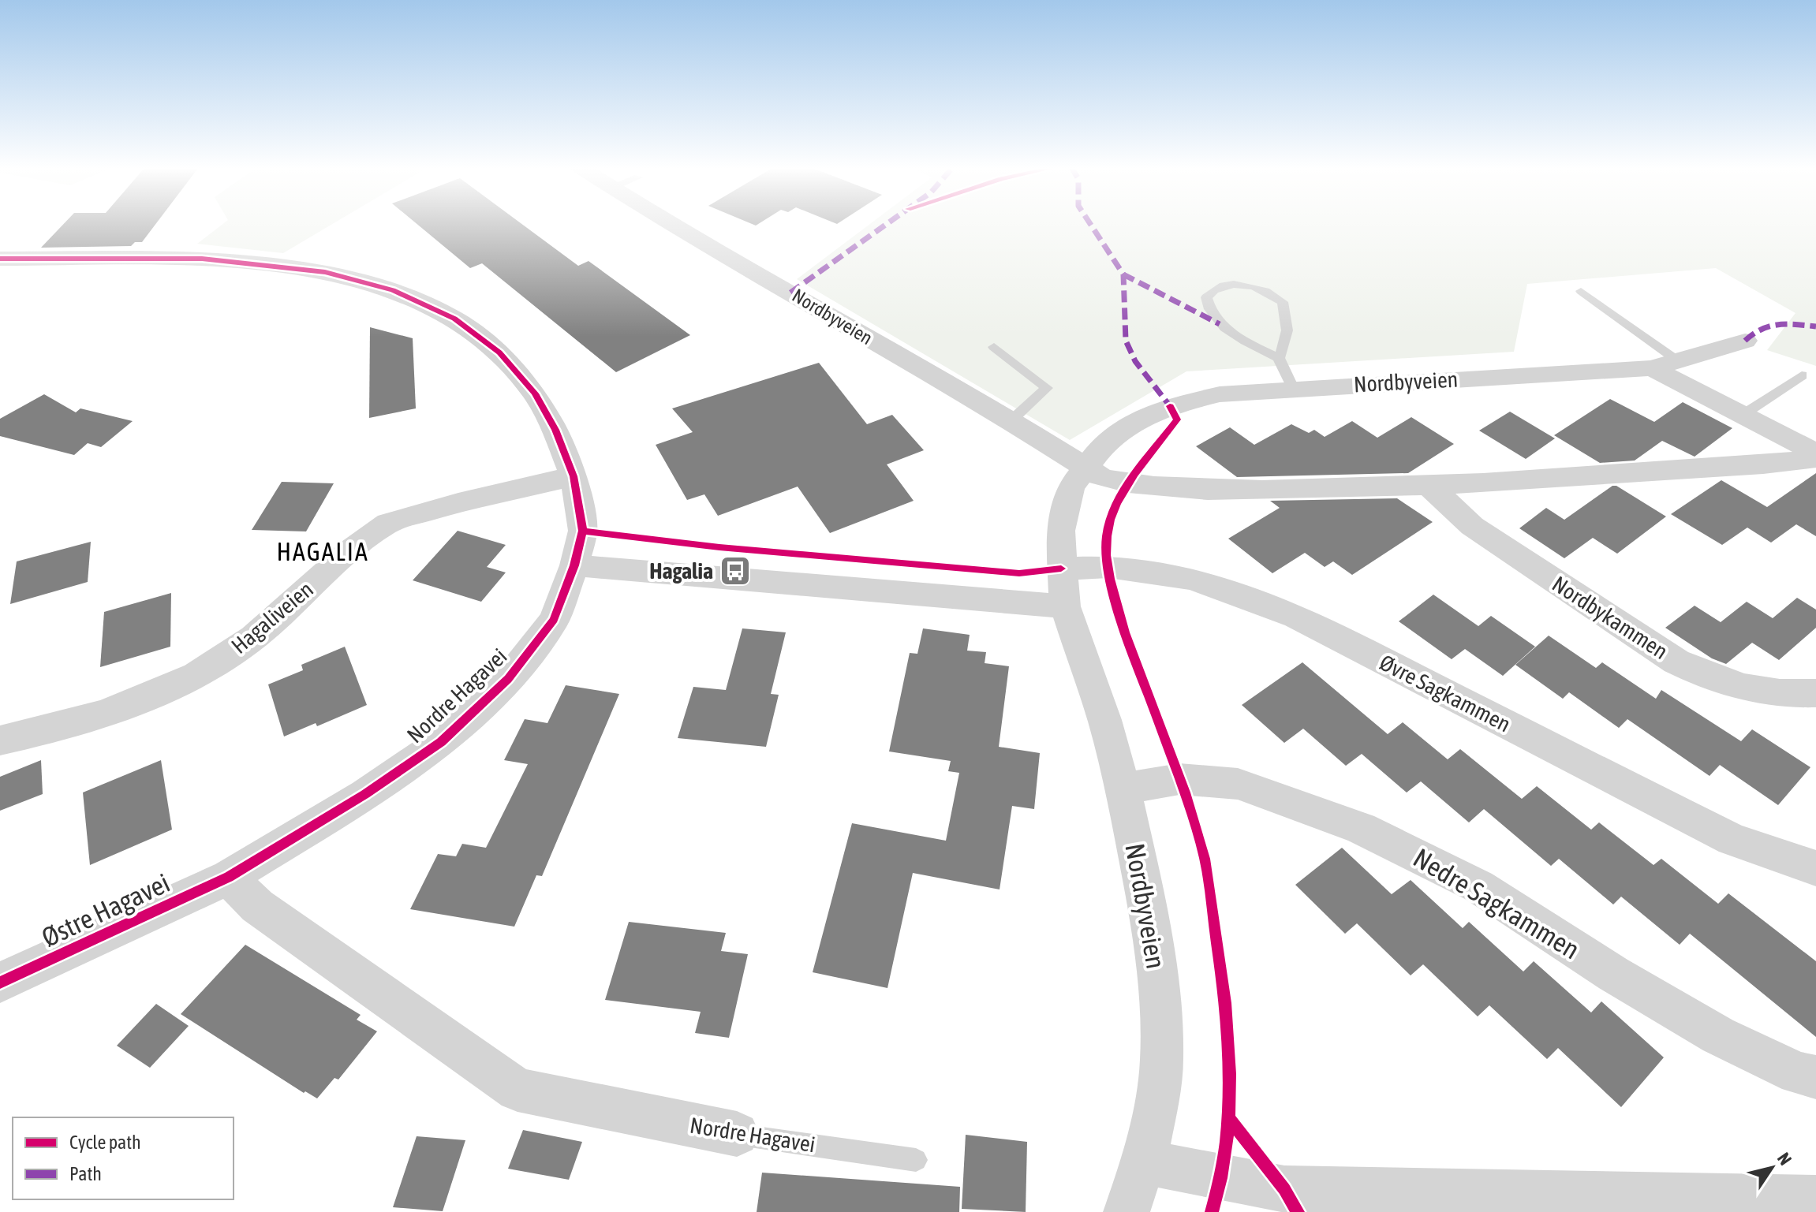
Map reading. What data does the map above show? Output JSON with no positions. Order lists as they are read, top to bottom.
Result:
{
  "streets": {
    "street": [
      "Nordbyveien",
      "Hagaliveien",
      "Nordbykammen",
      "Øvre Sagkammen",
      "Nordre Hagavei",
      "Nedre Sagkammen",
      "Østre Hagavei"
    ]
  },
  "crossings": [
    ["Nordbyveien", "Øvre Sagkammen"],
    ["Nordbyveien", "Nedre Sagkammen"],
    ["Hagaliveien", "Nordre Hagavei"],
    ["Nordre Hagavei", "Østre Hagavei"]
  ],
  "districts": ["HAGALIA"],
  "places": {
    "bus stop": ["Hagalia"]
  },
  "legend": ["Cycle path", "Path"],
  "north": "top right"
}
